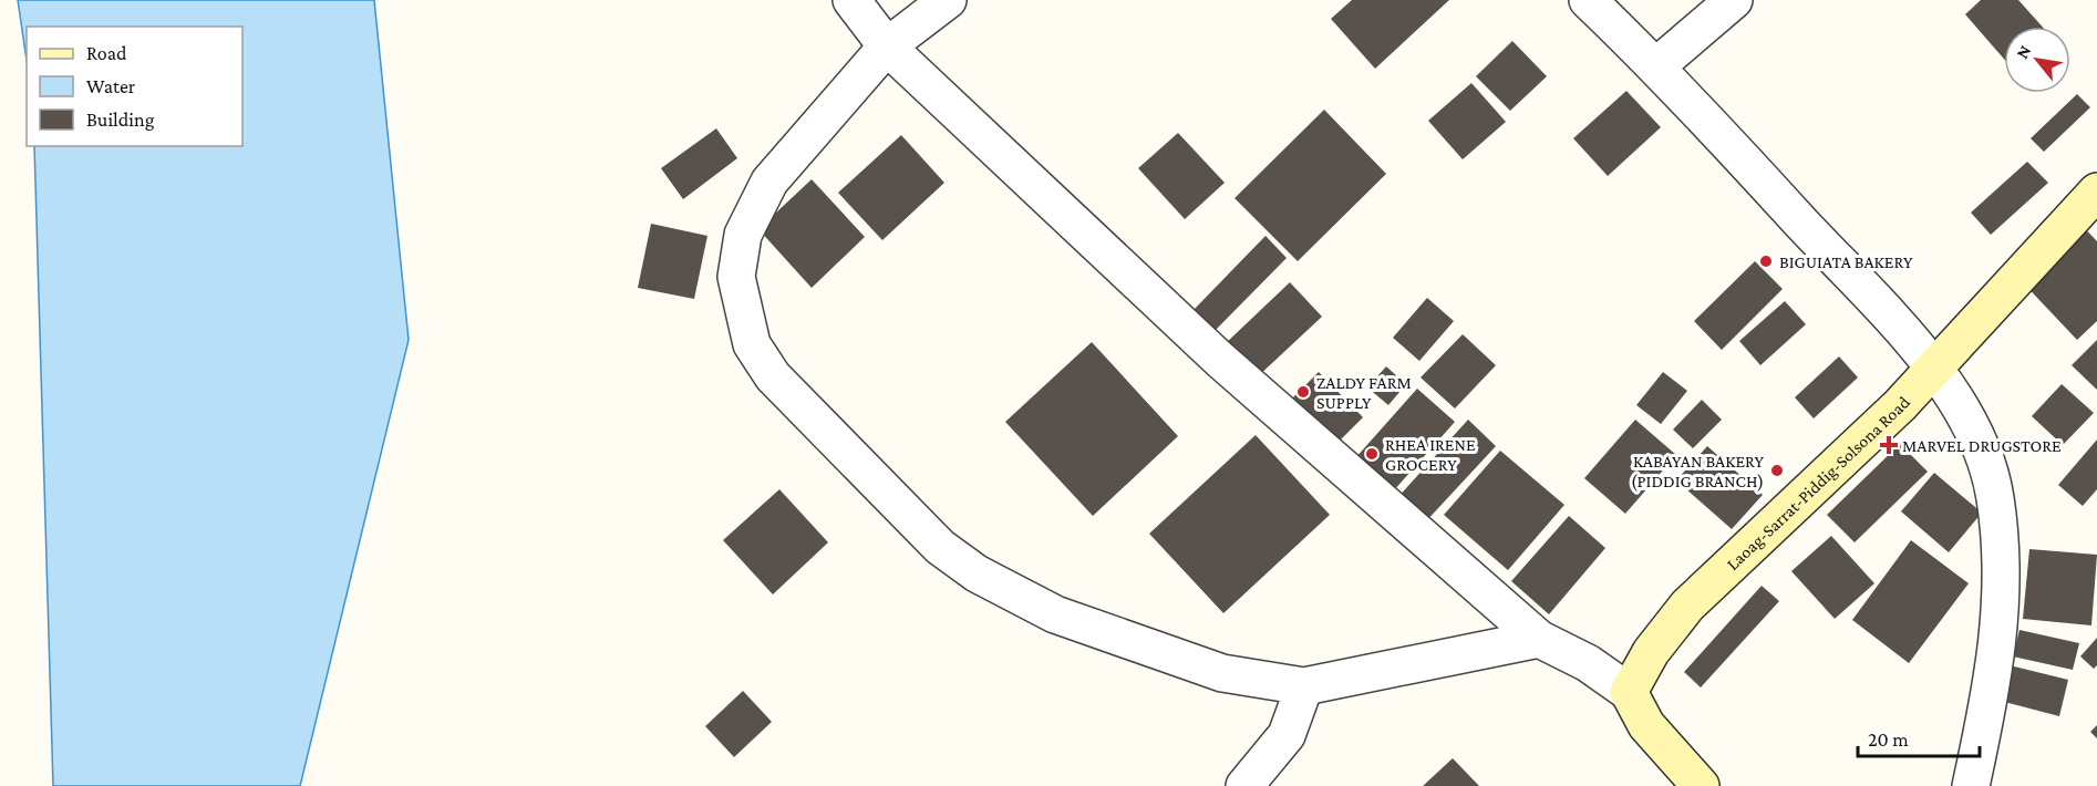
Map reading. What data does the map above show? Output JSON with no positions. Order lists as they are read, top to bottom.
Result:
{
  "streets": {
    "main road": ["Laoag-Sarrat-Piddig-Solsona Road"]
  },
  "places": {
    "other": [
      "BIGUIATA BAKERY",
      "ZALDY FARM SUPPLY",
      "RHEA IRENE GROCERY",
      "KABAYAN BAKERY (PIDDIG BRANCH)"
    ],
    "health": ["MARVEL DRUGSTORE"]
  },
  "legend": ["Road", "Water", "Building"],
  "scale_bar": "20 m",
  "north": "top left"
}
